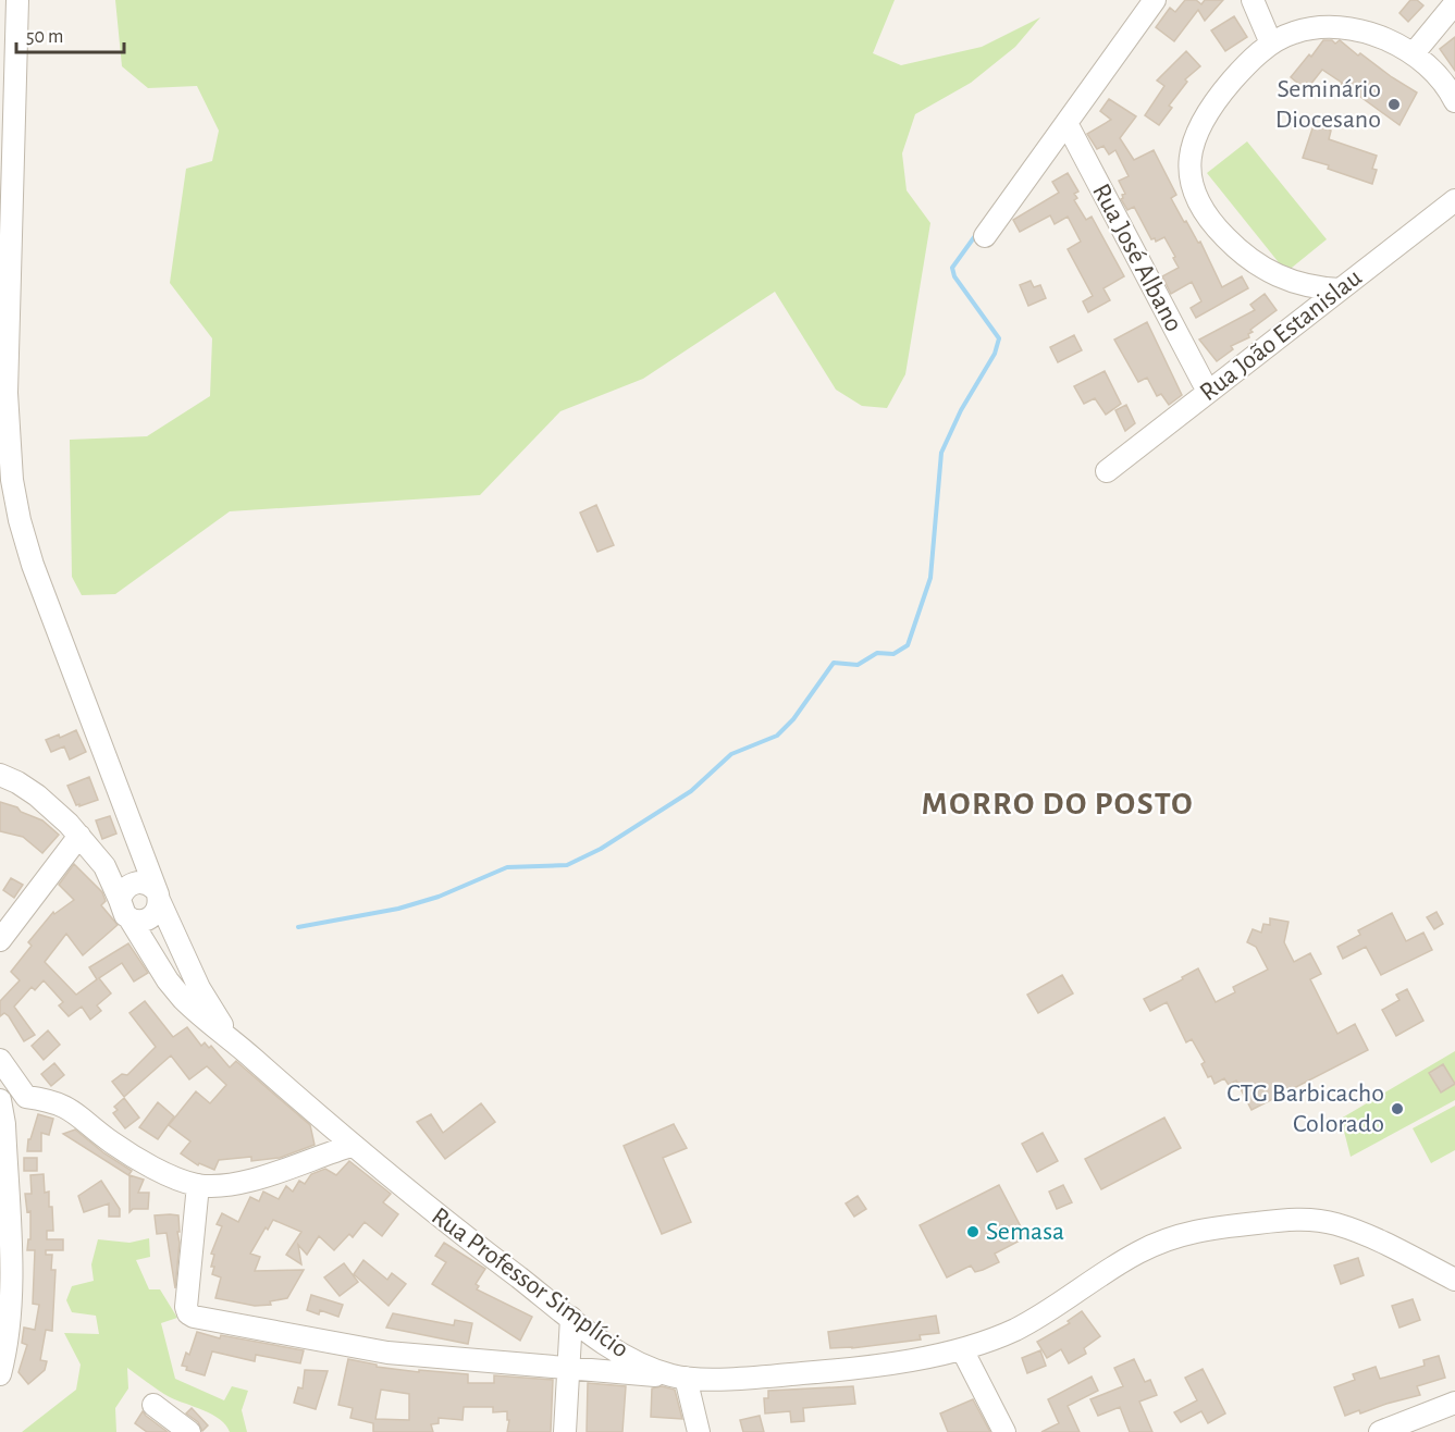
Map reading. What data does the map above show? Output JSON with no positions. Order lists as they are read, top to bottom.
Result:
{
  "streets": {
    "street": ["Rua José Albano", "Rua João Estanislau", "Rua Professor Simplício"]
  },
  "crossings": [
    ["Rua José Albano", "Rua João Estanislau"]
  ],
  "districts": ["MORRO DO POSTO"],
  "places": ["Seminário Diocesano", "CTG Barbicacho Colorado", "Semasa"],
  "scale_bar": "50 m"
}
